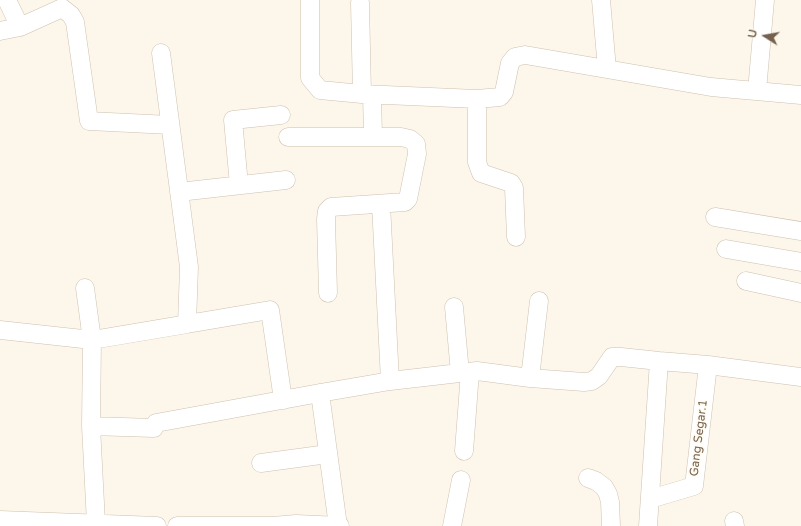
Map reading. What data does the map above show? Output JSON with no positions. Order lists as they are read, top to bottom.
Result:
{
  "streets": {
    "street": ["Gang Segar.1"]
  },
  "north": "left"
}
